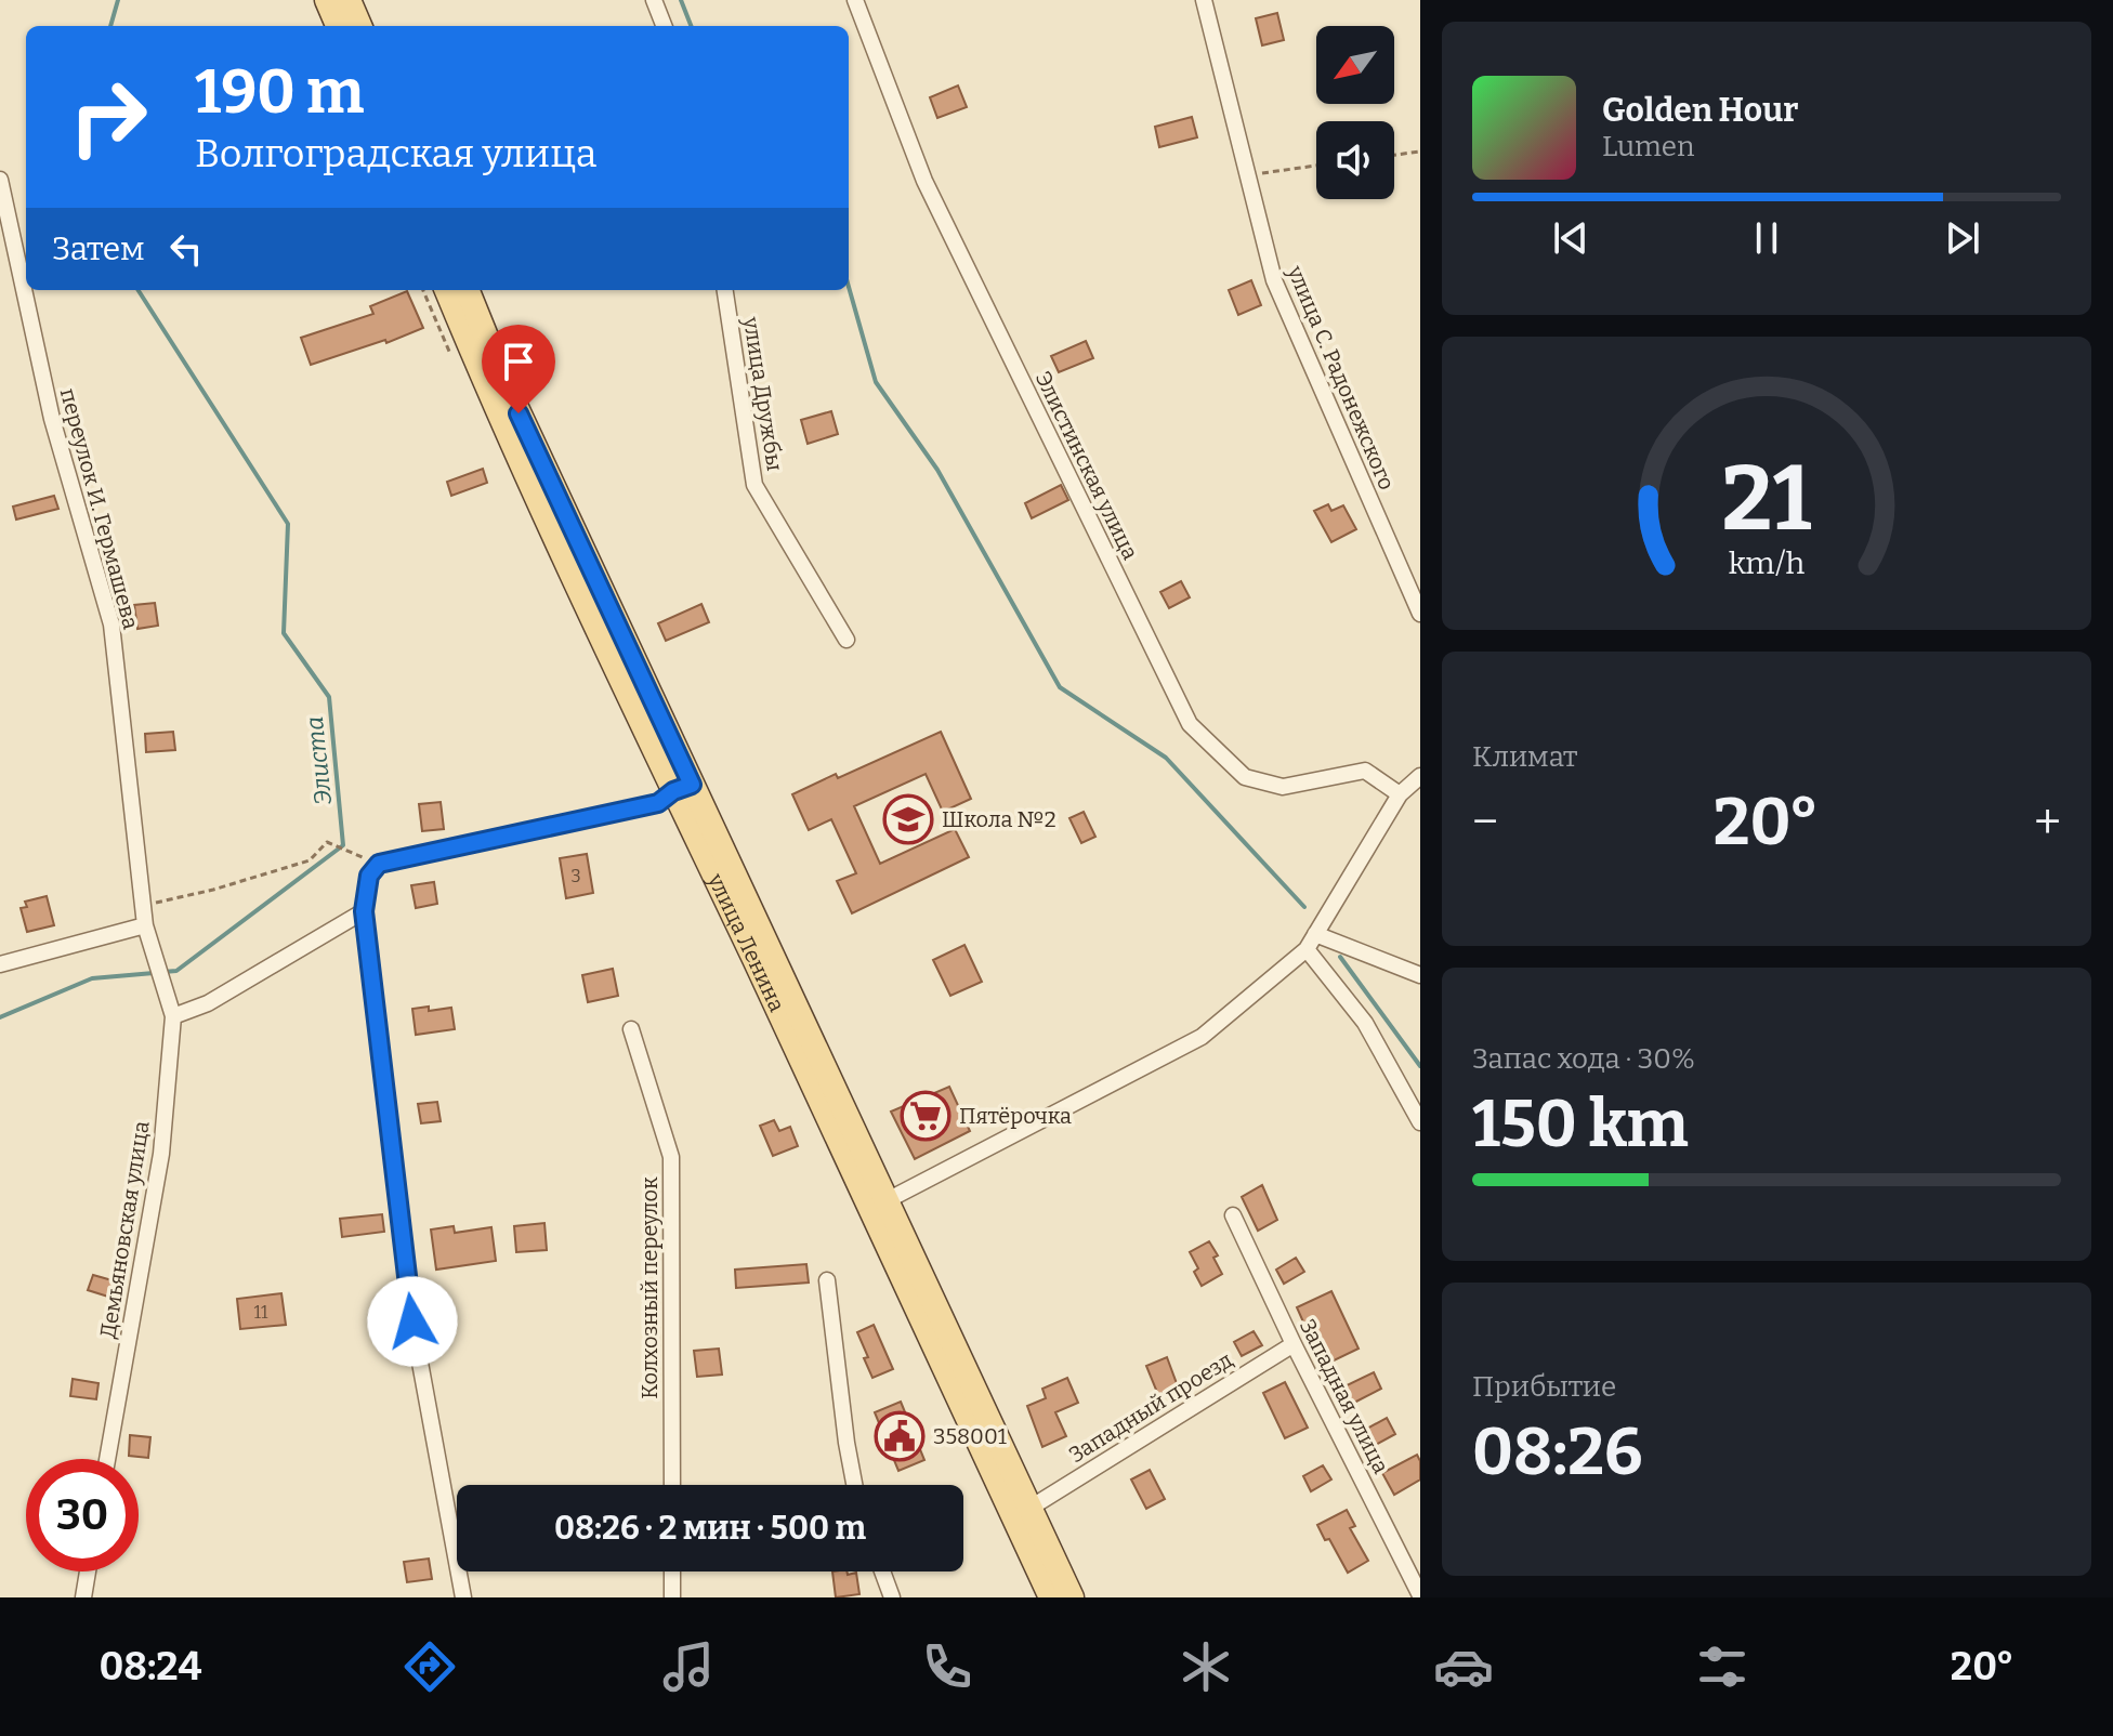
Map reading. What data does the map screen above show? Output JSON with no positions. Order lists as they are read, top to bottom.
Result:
{
  "streets": {
    "main road": ["улица Ленина"],
    "street": [
      "улица С. Радонежского",
      "улица Дружбы",
      "Элистинская улица",
      "переулок И. Гермашева",
      "Демьяновская улица",
      "Колхозный переулок",
      "Западная улица",
      "Западный проезд"
    ]
  },
  "crossings": [
    ["переулок И. Гермашева", "Демьяновская улица"],
    ["улица Ленина", "Западный проезд"],
    ["Западная улица", "Западный проезд"]
  ],
  "water": ["Элиста"],
  "places": {
    "school or university": ["Школа №2"],
    "supermarket": ["Пятёрочка"],
    "public building": ["358001"]
  },
  "house_numbers": ["3", "11"],
  "north": "bottom left",
  "page": {
    "turn": ["190 m", "Волгоградская улица"],
    "song": ["Golden Hour", "Lumen"],
    "then": "Затем",
    "tile": [
      "Климат",
      ["Запас хода · 30%", "150 km"],
      ["Прибытие", "08:26"]
    ],
    "heat": ["−", "20°", "+"],
    "limit": "30",
    "trip": "08:26 · 2 мин · 500 m",
    "tabs": ["08:24", "20°"],
    "gauge": ["21", "km/h"]
  }
}
